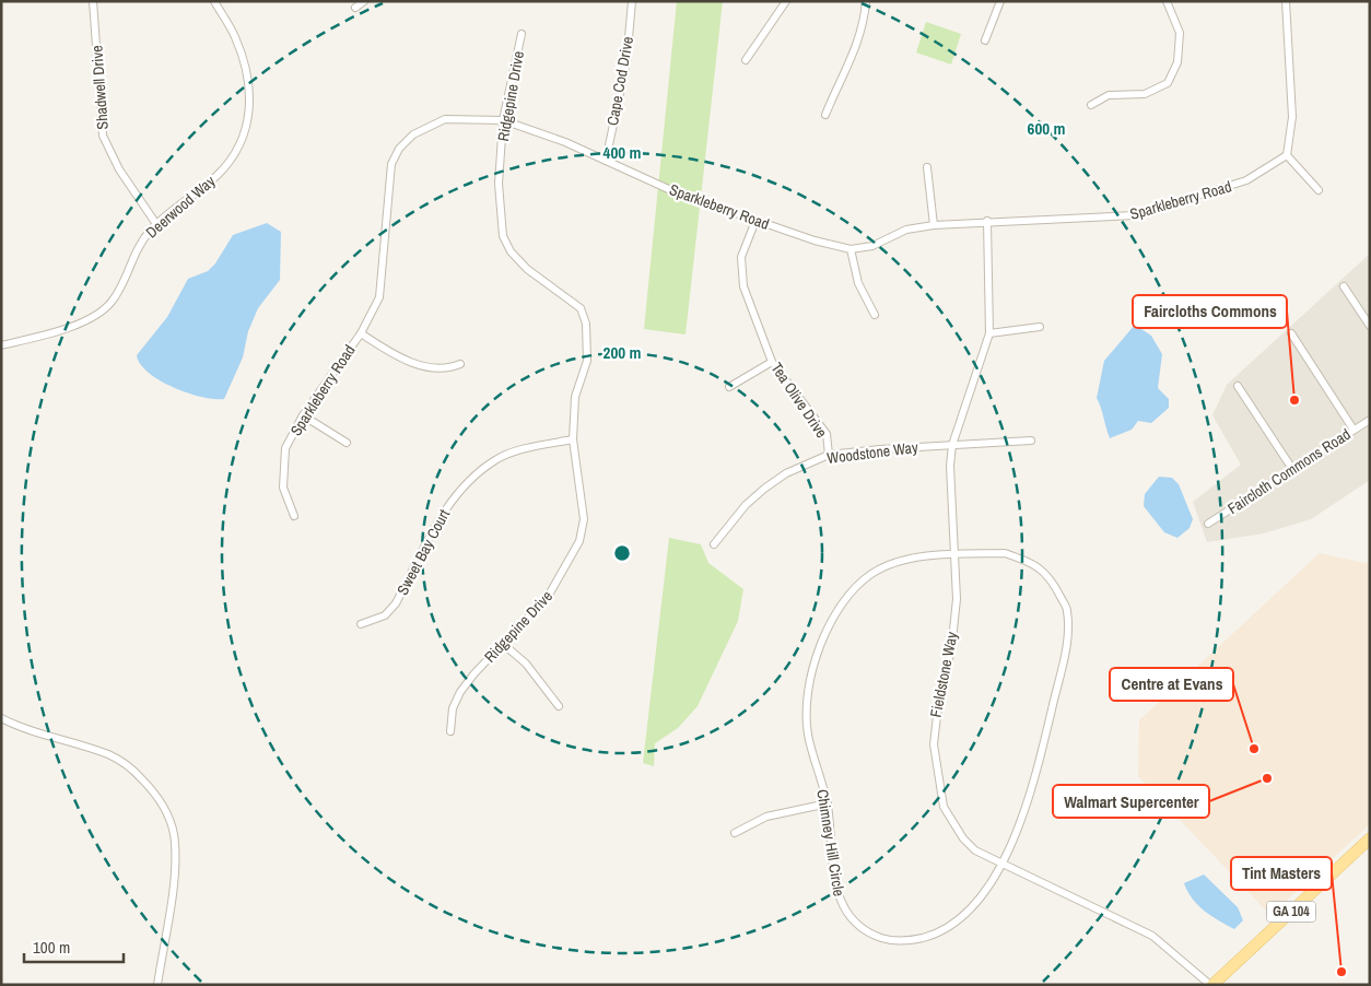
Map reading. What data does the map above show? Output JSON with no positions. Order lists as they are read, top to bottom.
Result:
{
  "streets": {
    "main road": ["GA 104"],
    "street": [
      "Cape Cod Drive",
      "Shadwell Drive",
      "Ridgepine Drive",
      "Sparkleberry Road",
      "Deerwood Way",
      "Tea Olive Drive",
      "Woodstone Way",
      "Faircloth Commons Road",
      "Sweet Bay Court",
      "Fieldstone Way",
      "Chimney Hill Circle"
    ]
  },
  "crossings": [
    ["Cape Cod Drive", "Sparkleberry Road"],
    ["Shadwell Drive", "Deerwood Way"],
    ["Ridgepine Drive", "Sparkleberry Road"],
    ["Ridgepine Drive", "Sweet Bay Court"],
    ["Sparkleberry Road", "Tea Olive Drive"],
    ["Sparkleberry Road", "Fieldstone Way"],
    ["Tea Olive Drive", "Woodstone Way"],
    ["Woodstone Way", "Fieldstone Way"],
    ["Fieldstone Way", "Chimney Hill Circle"],
    ["Fieldstone Way", "GA 104"]
  ],
  "places": [
    "Faircloths Commons",
    "Centre at Evans",
    "Walmart Supercenter",
    "Tint Masters"
  ],
  "scale_bar": "100 m",
  "rings": ["600 m", "400 m", "200 m"]
}
